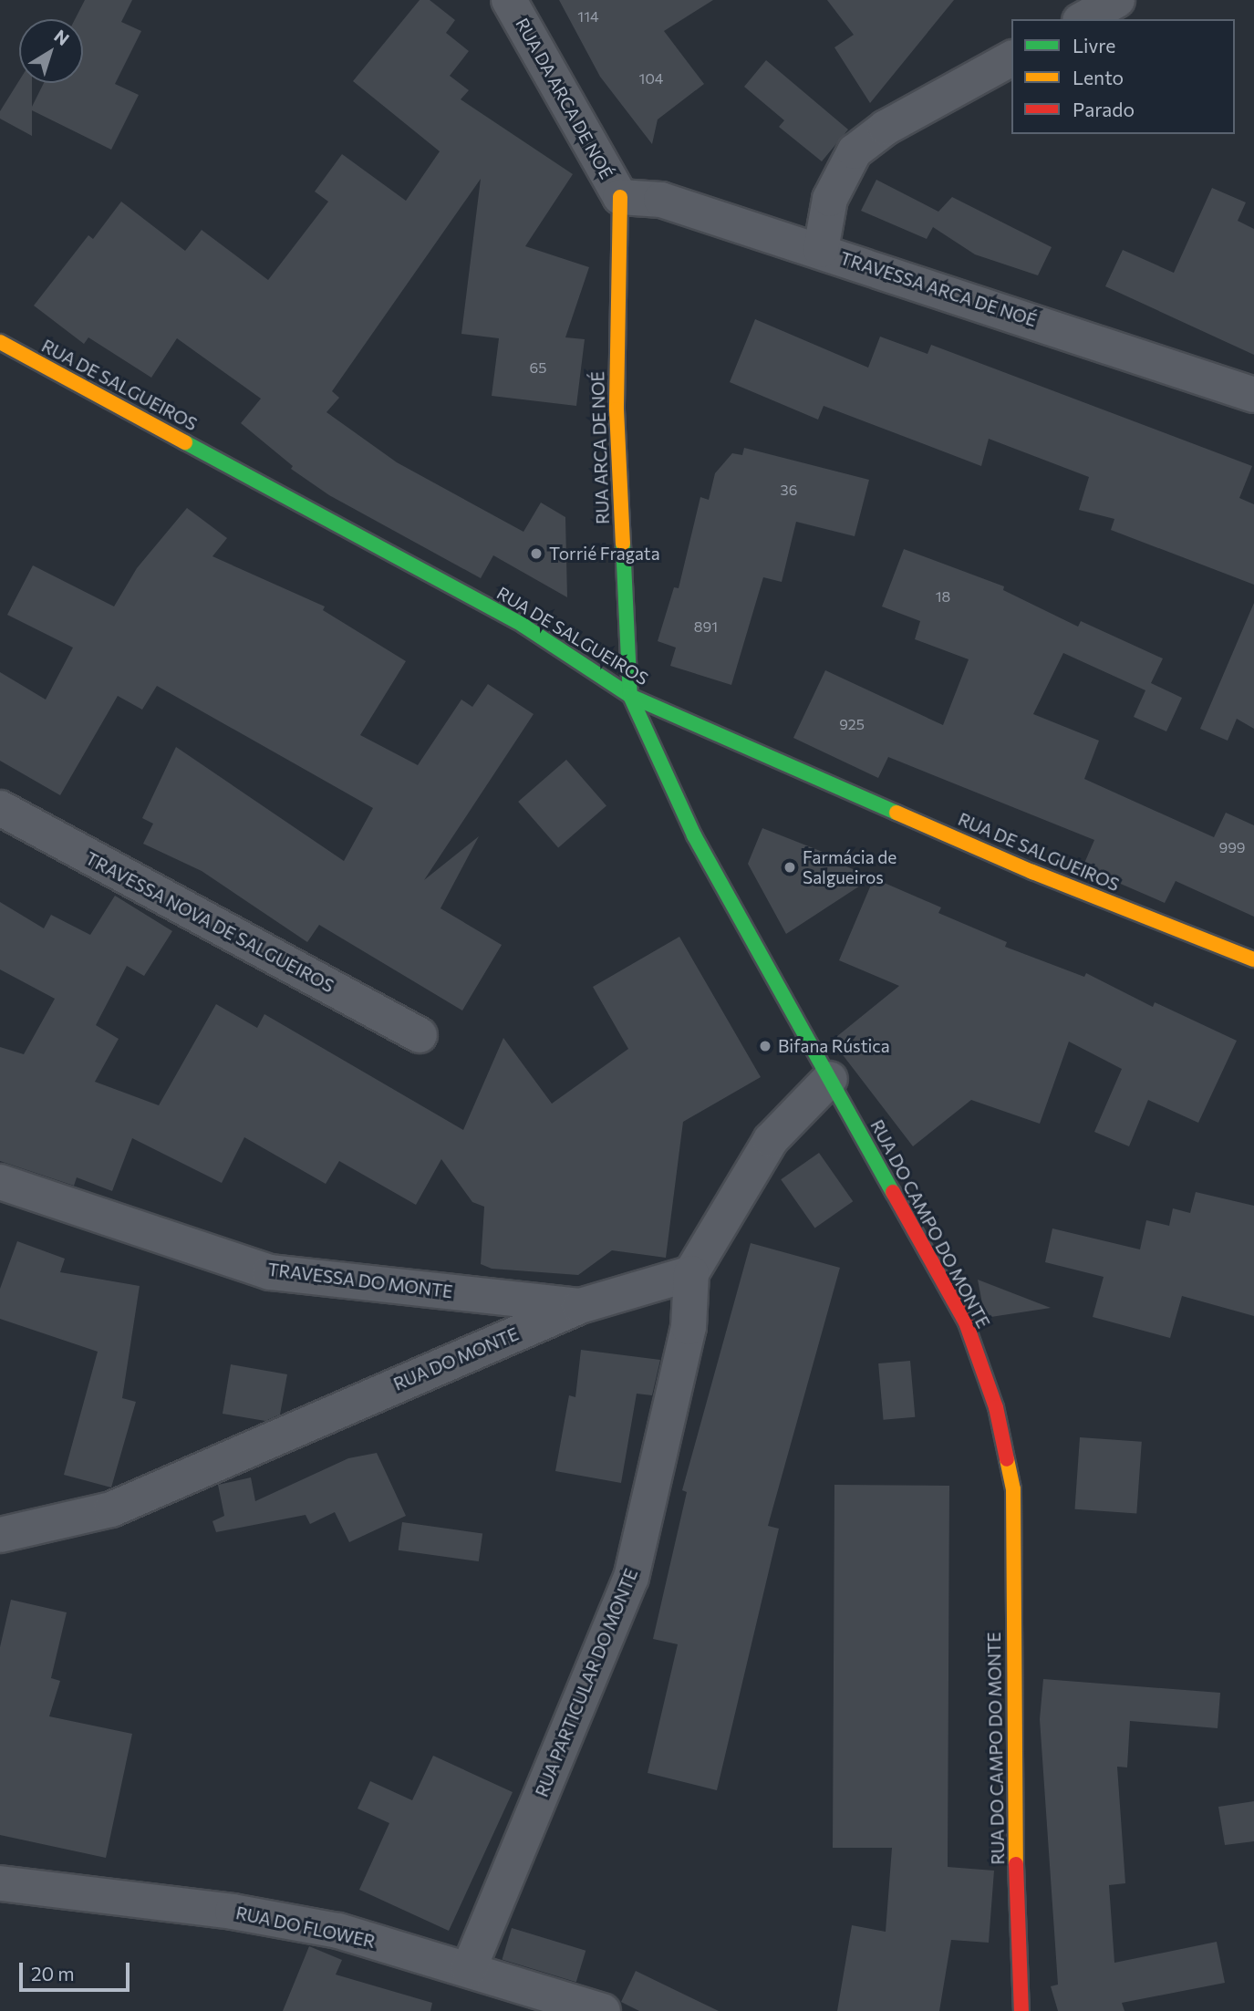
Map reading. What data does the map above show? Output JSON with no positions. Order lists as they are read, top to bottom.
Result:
{
  "streets": {
    "street": [
      "RUA DA ARCA DE NOÉ",
      "TRAVESSA ARCA DE NOÉ",
      "RUA DE SALGUEIROS",
      "RUA ARCA DE NOÉ",
      "TRAVESSA NOVA DE SALGUEIROS",
      "RUA DO CAMPO DO MONTE",
      "TRAVESSA DO MONTE",
      "RUA DO MONTE",
      "RUA PARTICULAR DO MONTE",
      "RUA DO FLOWER"
    ]
  },
  "crossings": [
    ["RUA DA ARCA DE NOÉ", "TRAVESSA ARCA DE NOÉ"],
    ["RUA DA ARCA DE NOÉ", "RUA ARCA DE NOÉ"],
    ["TRAVESSA ARCA DE NOÉ", "RUA ARCA DE NOÉ"],
    ["RUA DE SALGUEIROS", "RUA ARCA DE NOÉ"],
    ["RUA DE SALGUEIROS", "RUA DO CAMPO DO MONTE"],
    ["RUA ARCA DE NOÉ", "RUA DO CAMPO DO MONTE"],
    ["TRAVESSA DO MONTE", "RUA DO MONTE"],
    ["RUA DO MONTE", "RUA PARTICULAR DO MONTE"],
    ["RUA PARTICULAR DO MONTE", "RUA DO FLOWER"]
  ],
  "places": ["Torrié Fragata", "Farmácia de Salgueiros", "Bifana Rústica"],
  "house_numbers": [
    "114",
    "104",
    "65",
    "36",
    "18",
    "891",
    "925",
    "999"
  ],
  "legend": ["Livre", "Lento", "Parado"],
  "scale_bar": "20 m",
  "north": "top right"
}
